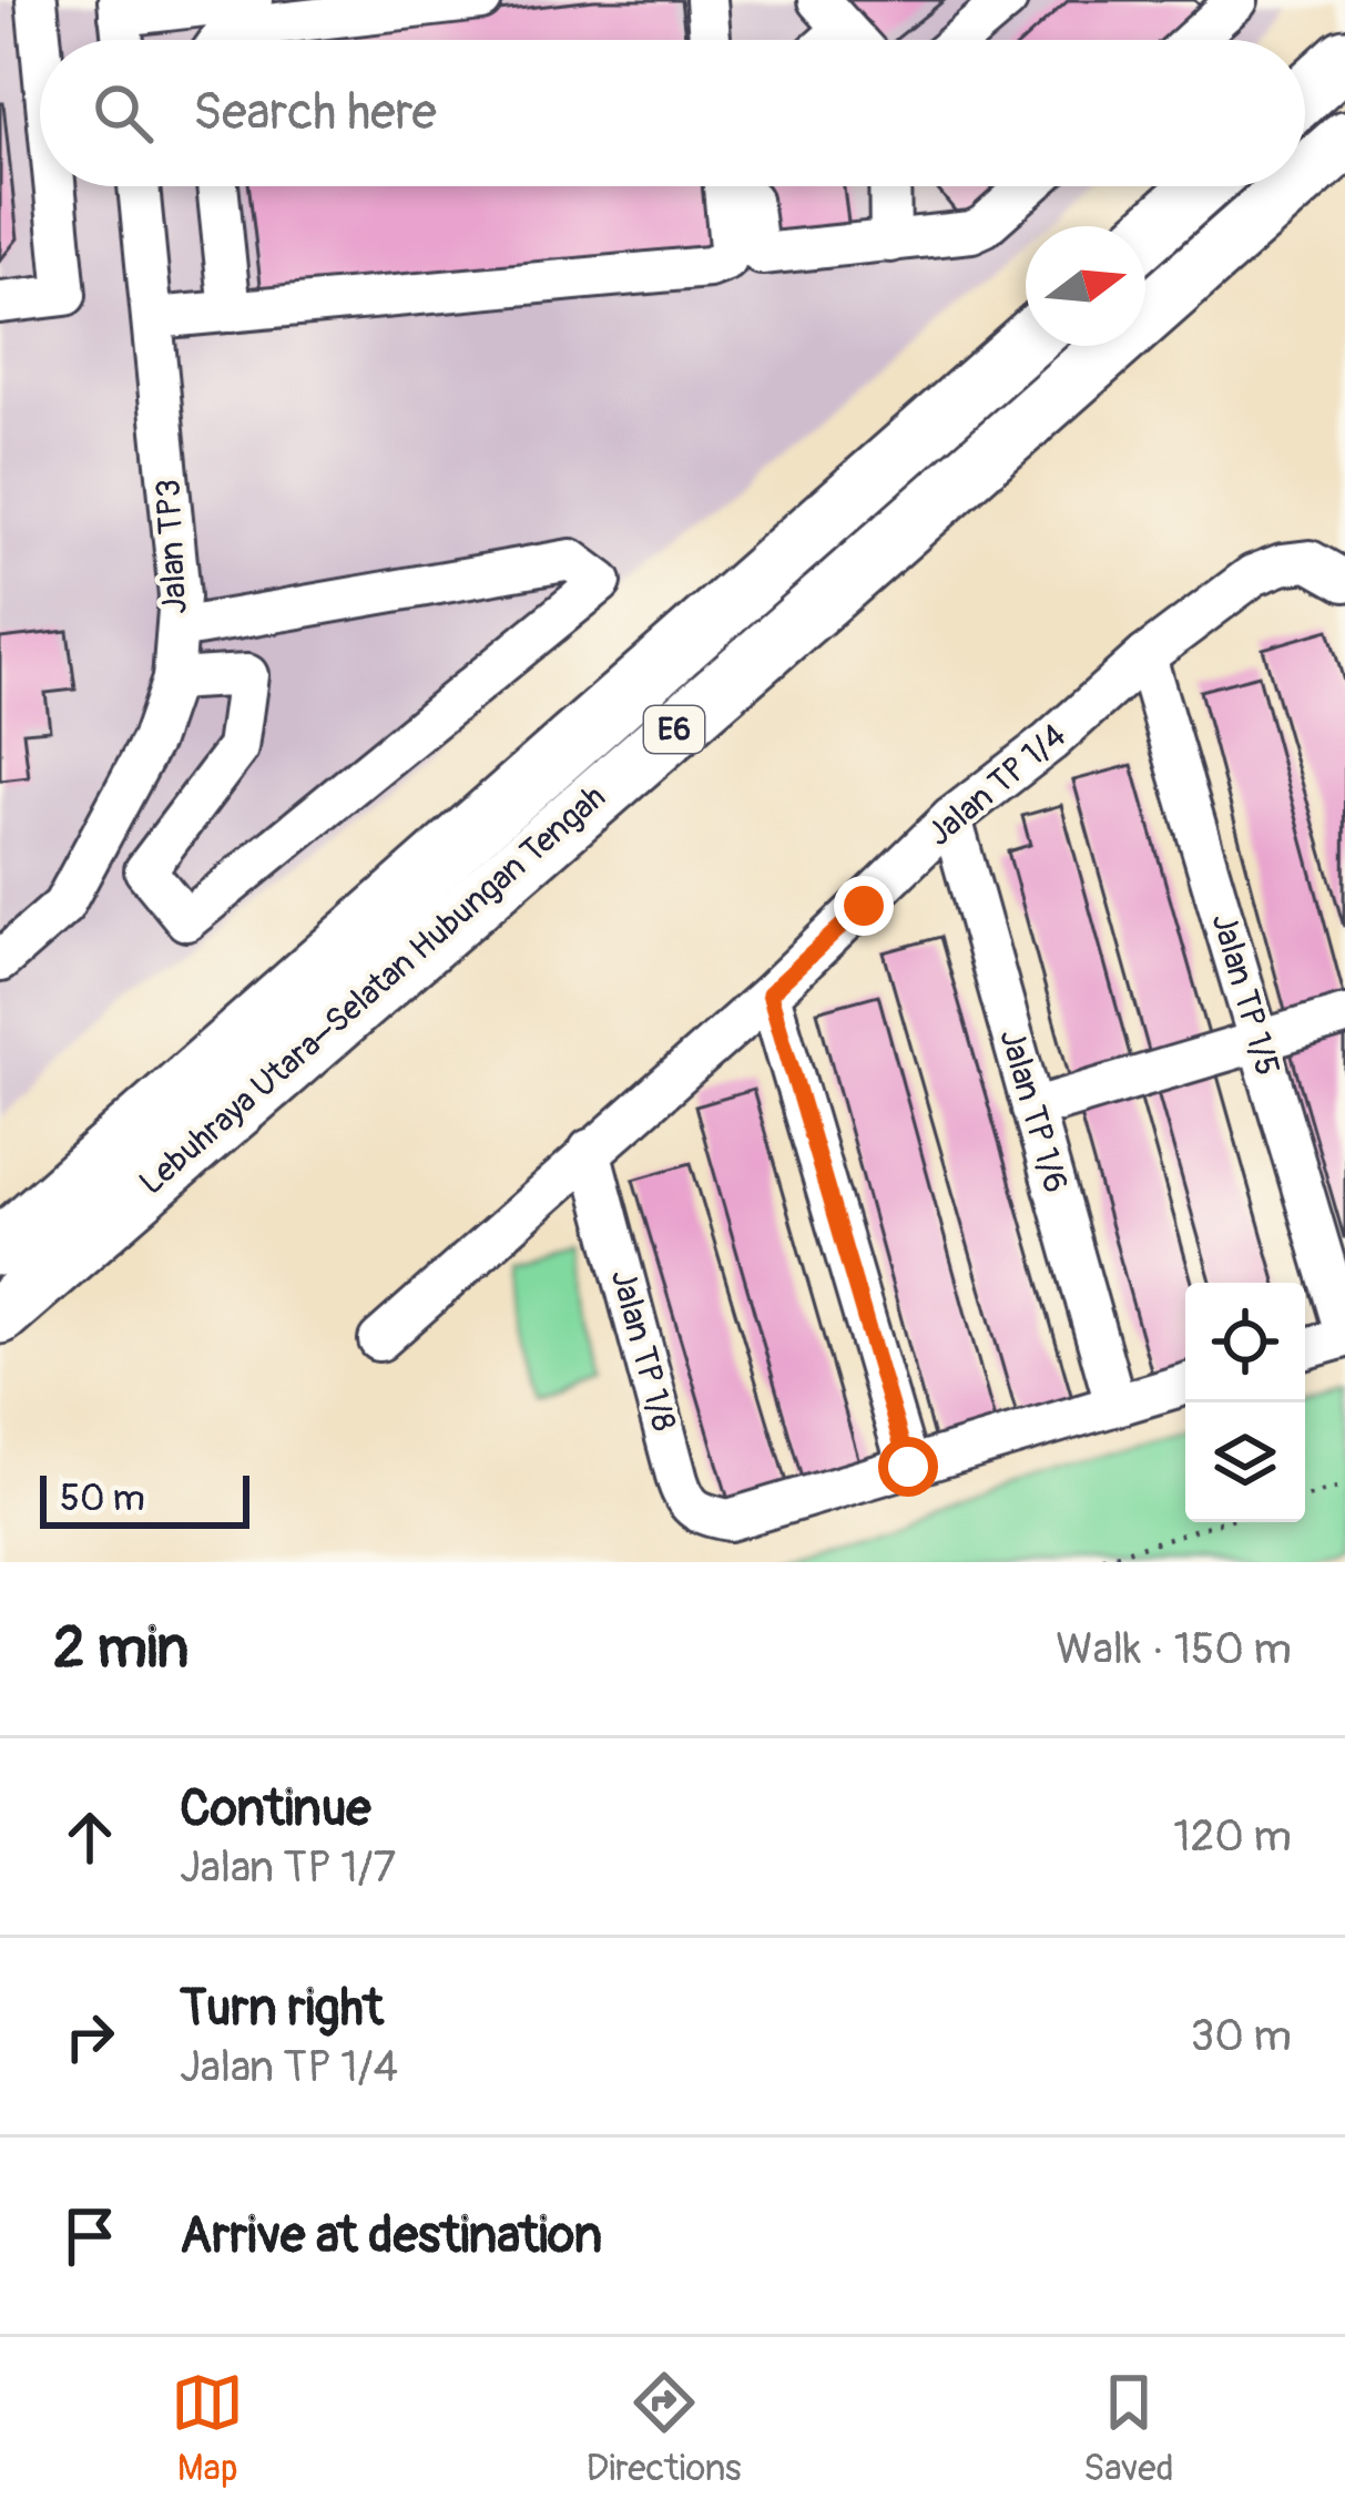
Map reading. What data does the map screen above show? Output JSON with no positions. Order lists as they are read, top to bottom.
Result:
{
  "streets": {
    "highway": ["E6", "Lebuhraya Utara–Selatan Hubungan Tengah"],
    "street": [
      "Jalan TP3",
      "Jalan TP 1/4",
      "Jalan TP 1/5",
      "Jalan TP 1/6",
      "Jalan TP 1/8"
    ]
  },
  "crossings": [
    ["Jalan TP 1/4", "Jalan TP 1/5"],
    ["Jalan TP 1/4", "Jalan TP 1/6"],
    ["Jalan TP 1/4", "Jalan TP 1/8"]
  ],
  "scale_bar": "50 m",
  "north": "right",
  "page": {
    "search": "Search here",
    "scale": "50 m",
    "heading": ["2 min", "Walk · 150 m"],
    "list": [
      ["Continue", "Jalan TP 1/7", "120 m"],
      ["Turn right", "Jalan TP 1/4", "30 m"],
      "Arrive at destination"
    ],
    "nav": ["Map", "Directions", "Saved"]
  }
}
